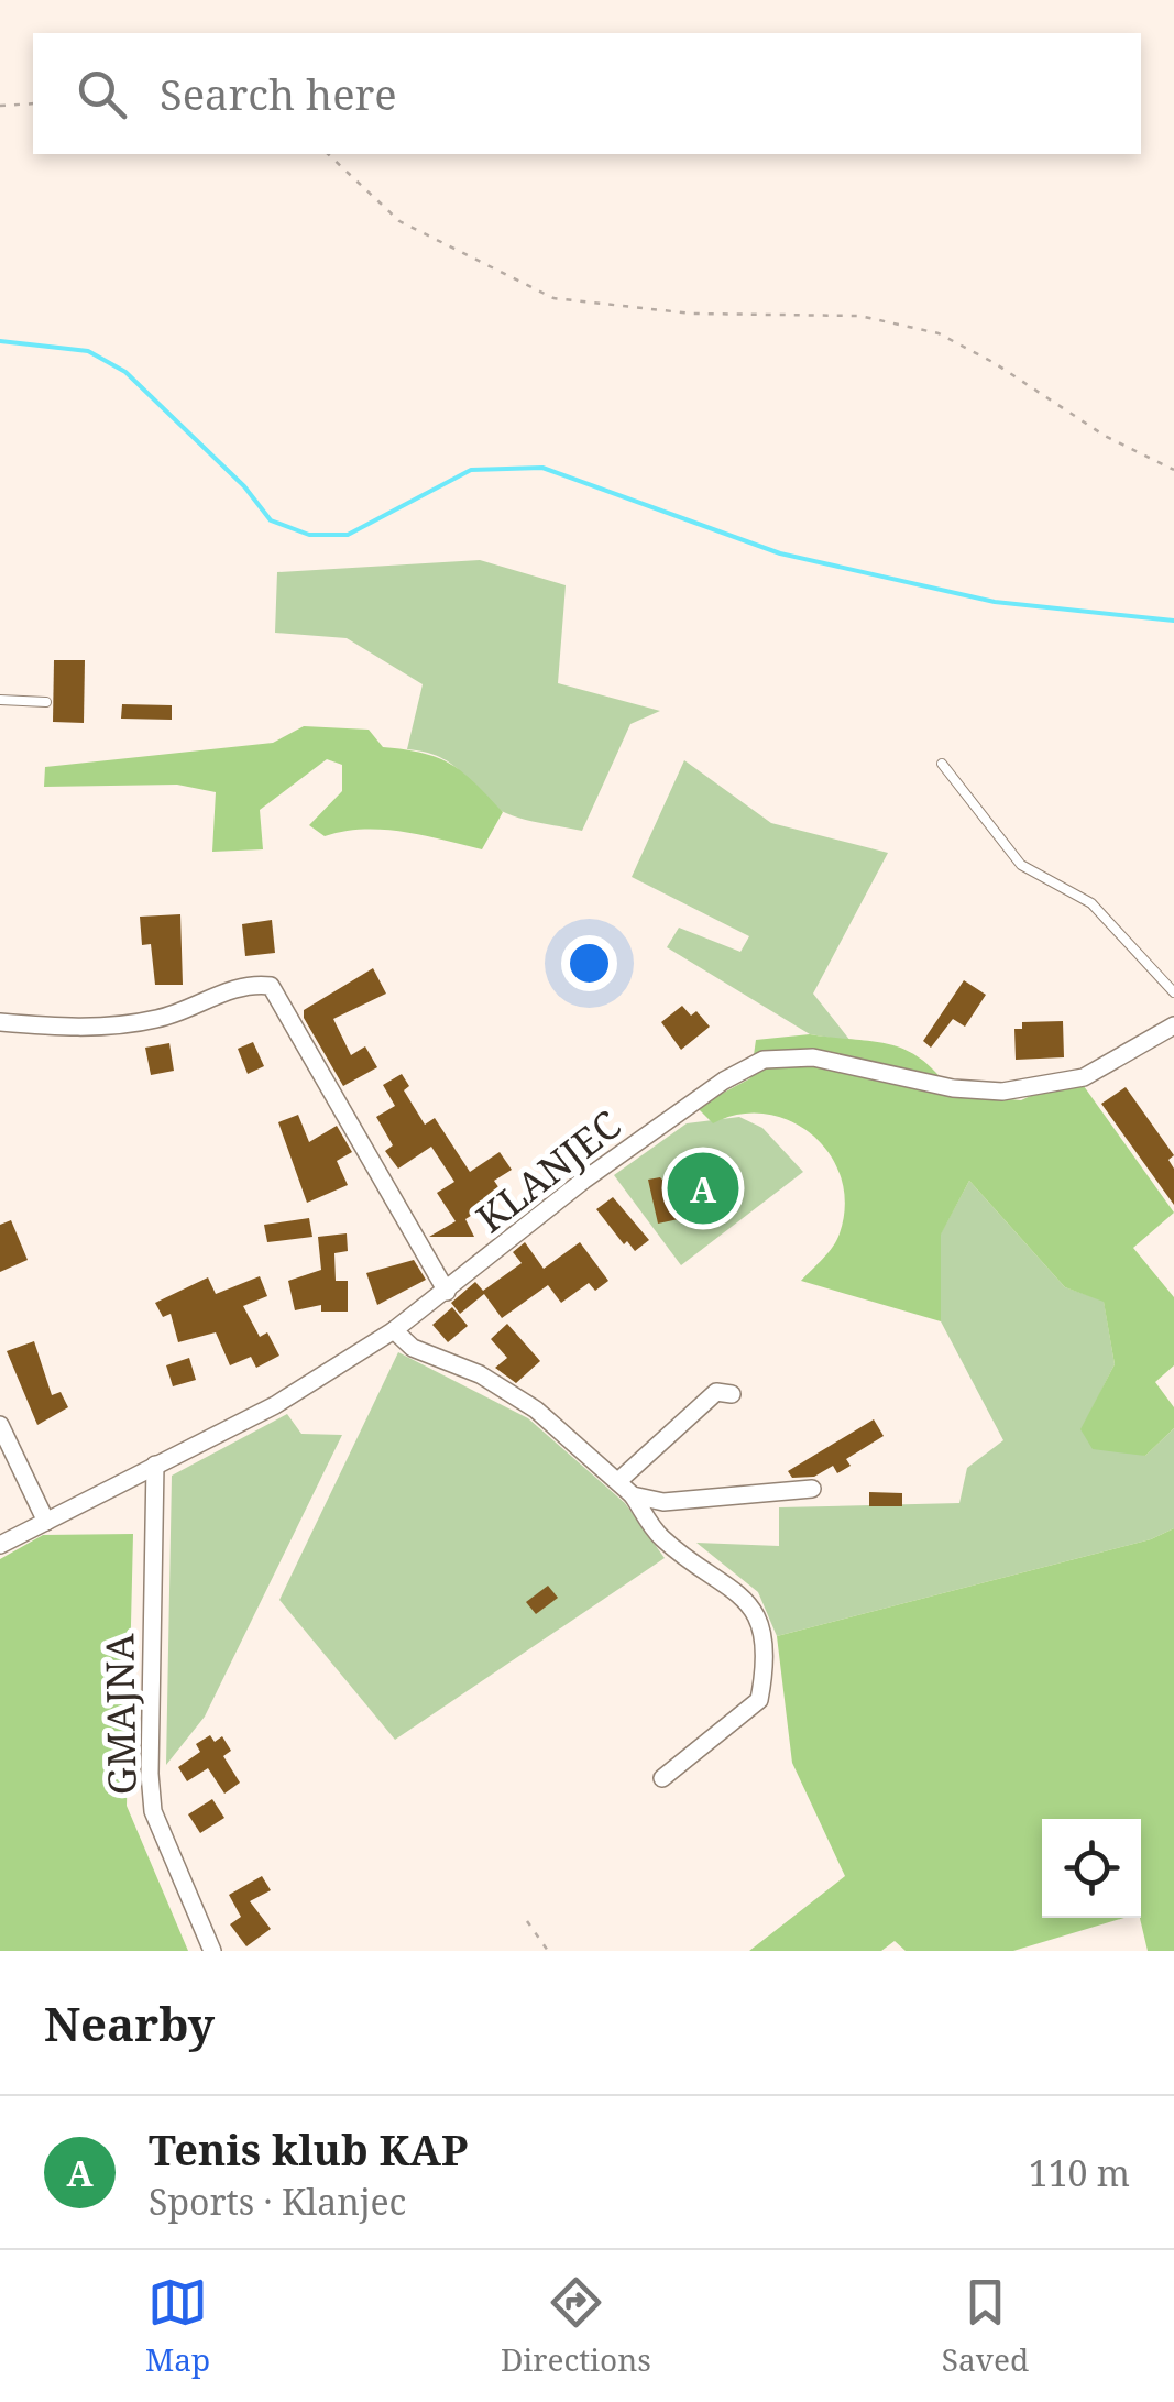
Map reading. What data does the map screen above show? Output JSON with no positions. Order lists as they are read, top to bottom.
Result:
{
  "streets": {
    "street": ["KLANJEC", "GMAJNA"]
  },
  "crossings": [
    ["KLANJEC", "GMAJNA"]
  ],
  "page": {
    "search": "Search here",
    "pins": "A",
    "heading": "Nearby",
    "list": [
      {
        "mark": "A",
        "name": "Tenis klub KAP",
        "note": "Sports · Klanjec",
        "value": "110 m"
      }
    ],
    "nav": ["Map", "Directions", "Saved"]
  }
}
